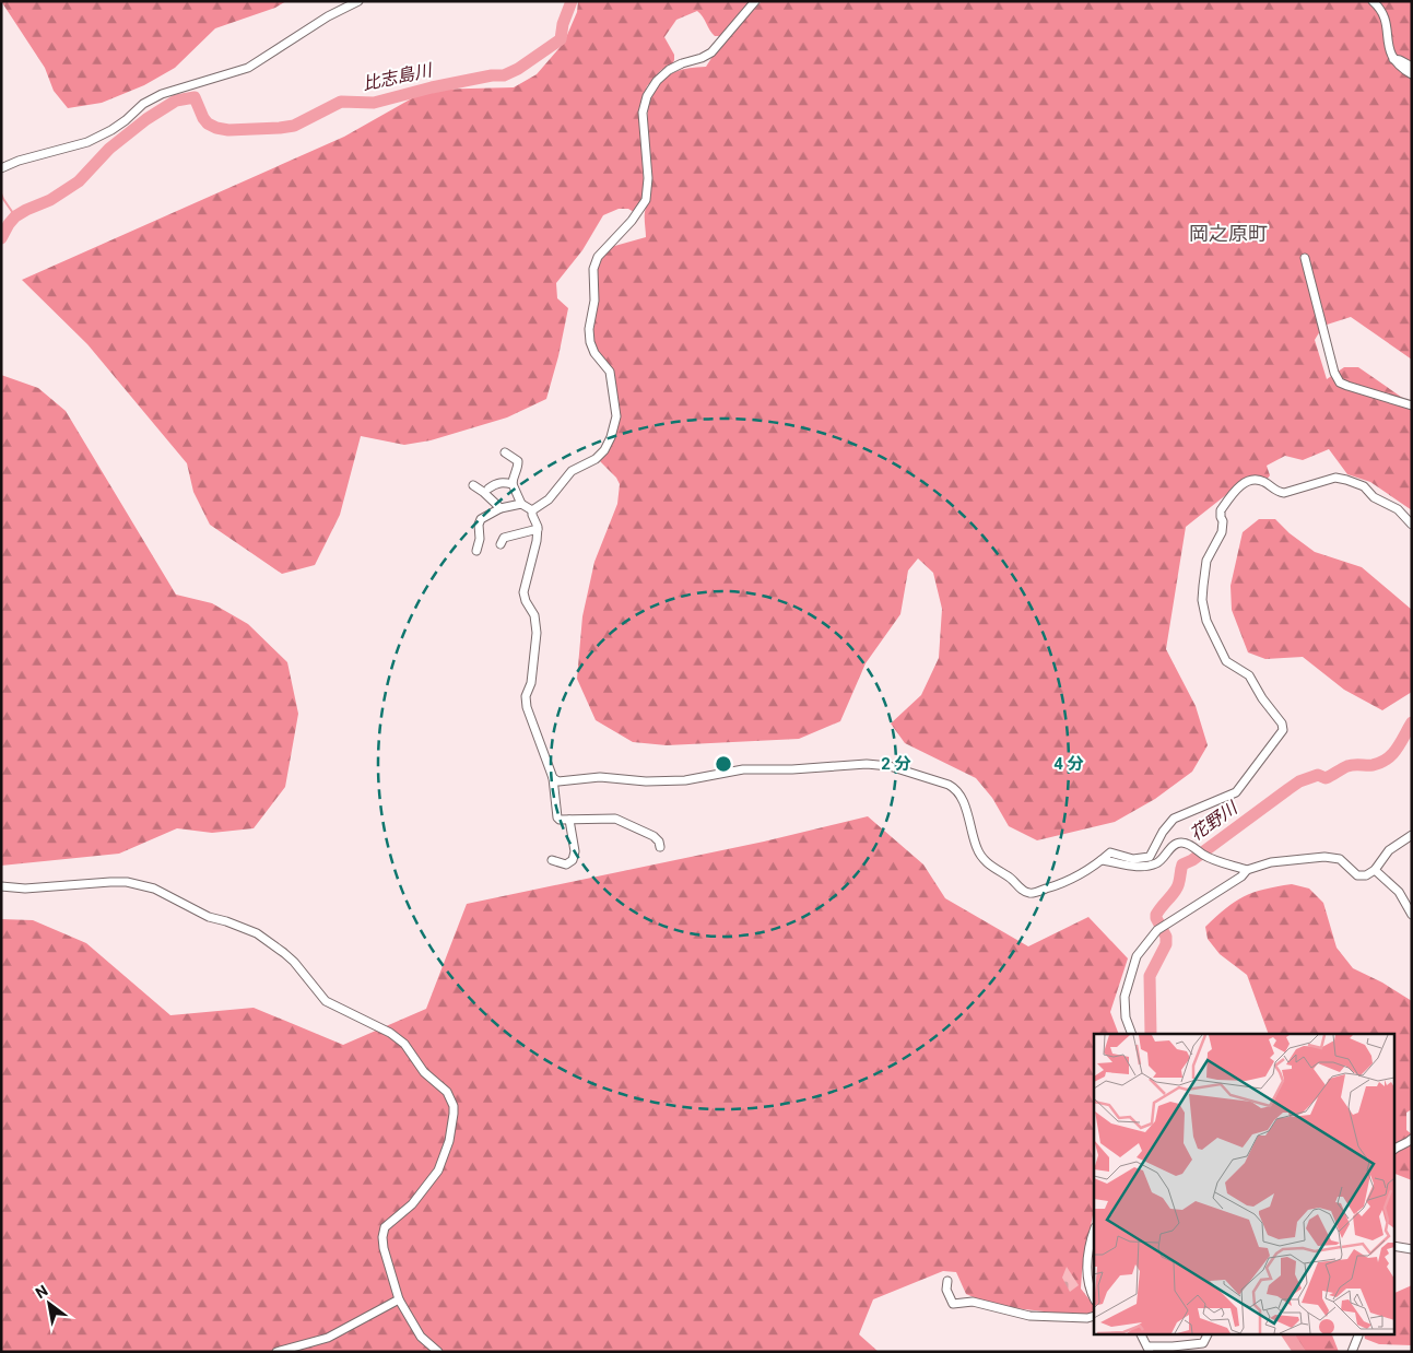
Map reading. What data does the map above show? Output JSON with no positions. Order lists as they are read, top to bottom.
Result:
{
  "districts": ["岡之原町"],
  "water": ["比志島川", "花野川"],
  "north": "top left",
  "rings": ["2 分", "4 分"]
}
